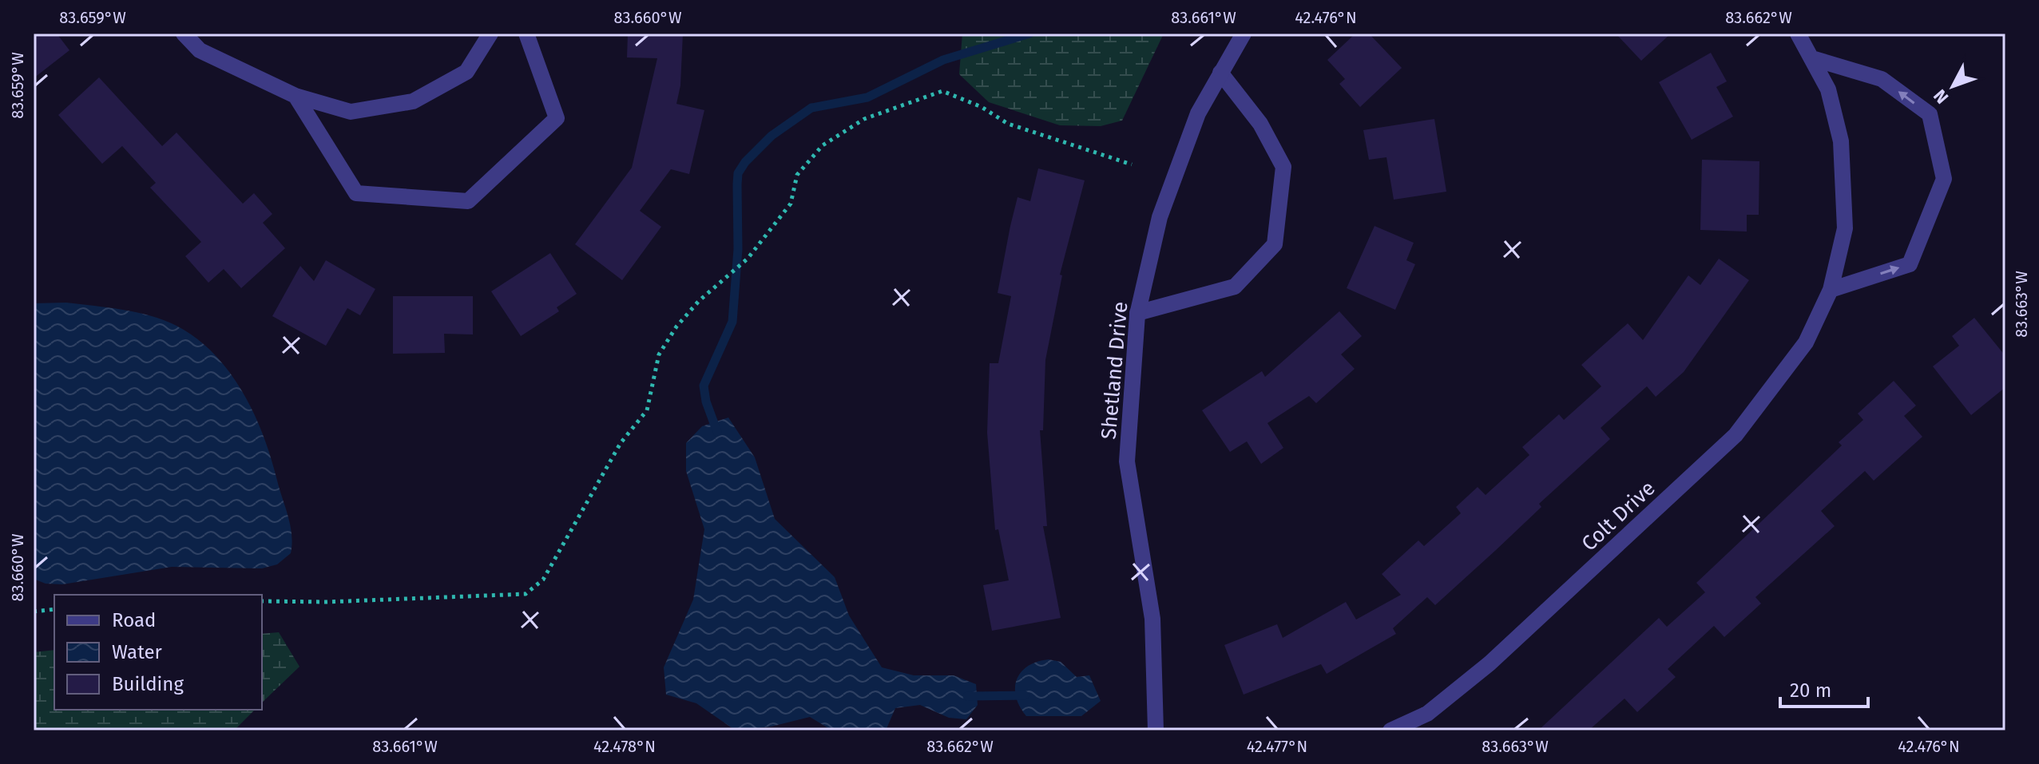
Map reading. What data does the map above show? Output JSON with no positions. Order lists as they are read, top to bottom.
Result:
{
  "streets": {
    "street": ["Shetland Drive", "Colt Drive"]
  },
  "legend": ["Road", "Water", "Building"],
  "scale_bar": "20 m",
  "north": "bottom left",
  "coordinates": [
    "83.659°W",
    "83.660°W",
    "83.661°W",
    "42.476°N",
    "83.662°W",
    "83.663°W",
    "42.478°N",
    "42.477°N"
  ]
}
